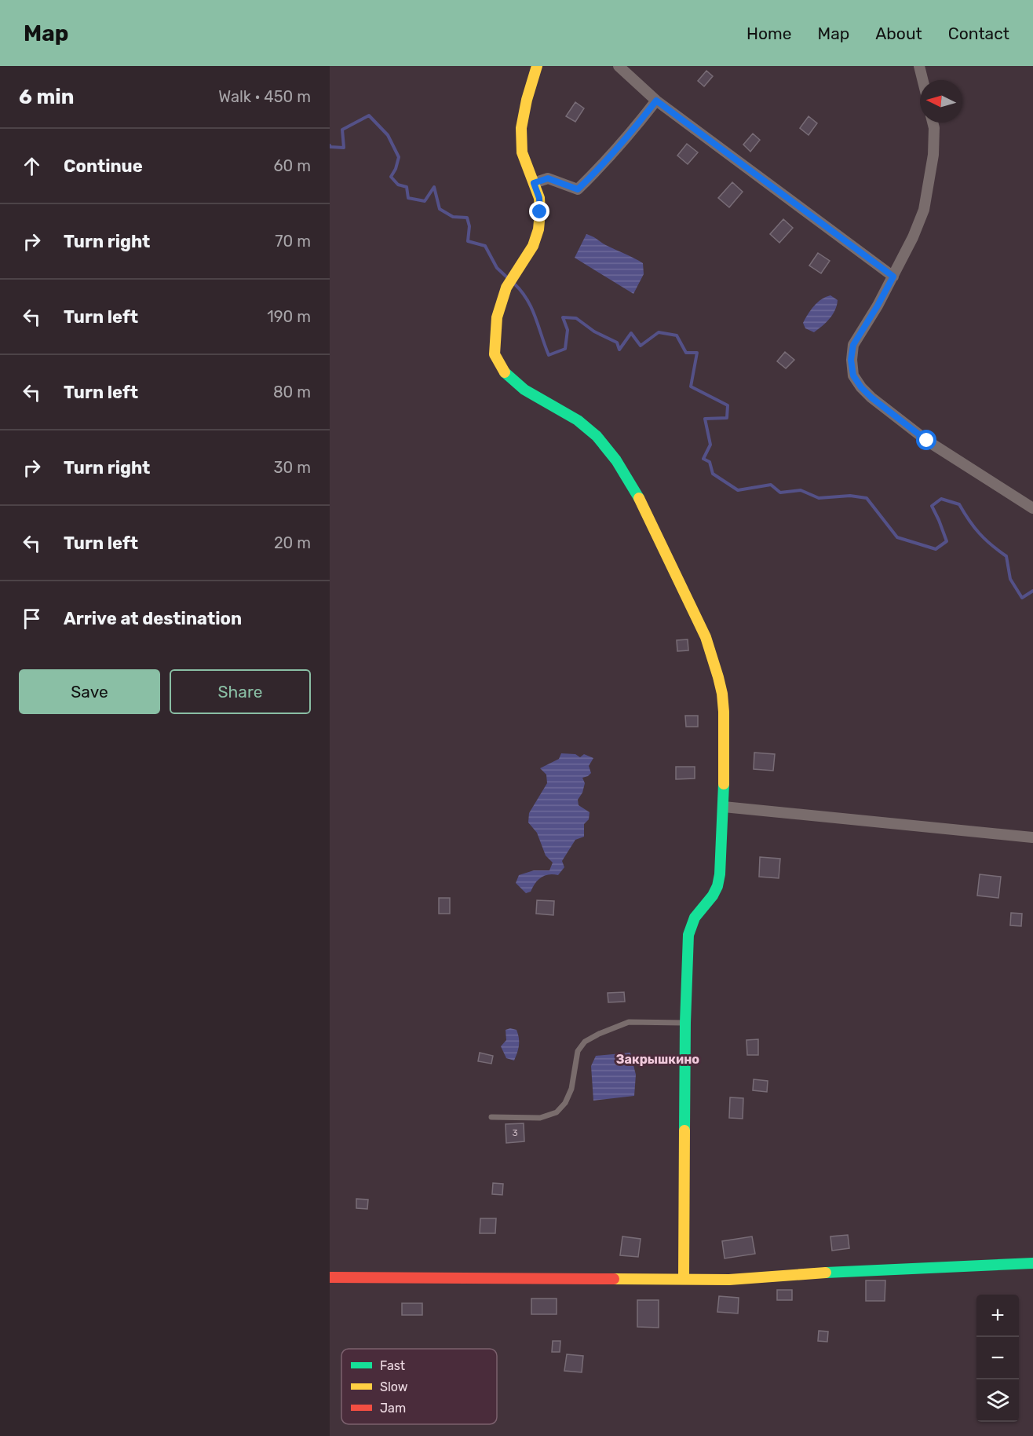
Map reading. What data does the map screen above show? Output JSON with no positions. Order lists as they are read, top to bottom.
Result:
{
  "districts": ["Закрышкино"],
  "house_numbers": ["3"],
  "legend": ["Fast", "Slow", "Jam"],
  "north": "left",
  "page": {
    "header": "Map",
    "nav": [
      "Home",
      "Map",
      "About",
      "Contact"
    ],
    "heading": ["6 min", "Walk · 450 m"],
    "list": [
      ["Continue", "60 m"],
      ["Turn right", "70 m"],
      ["Turn left", "190 m"],
      ["Turn left", "80 m"],
      ["Turn right", "30 m"],
      ["Turn left", "20 m"],
      "Arrive at destination"
    ],
    "buttons": ["Save", "Share"],
    "map_buttons": ["+", "−"]
  }
}
